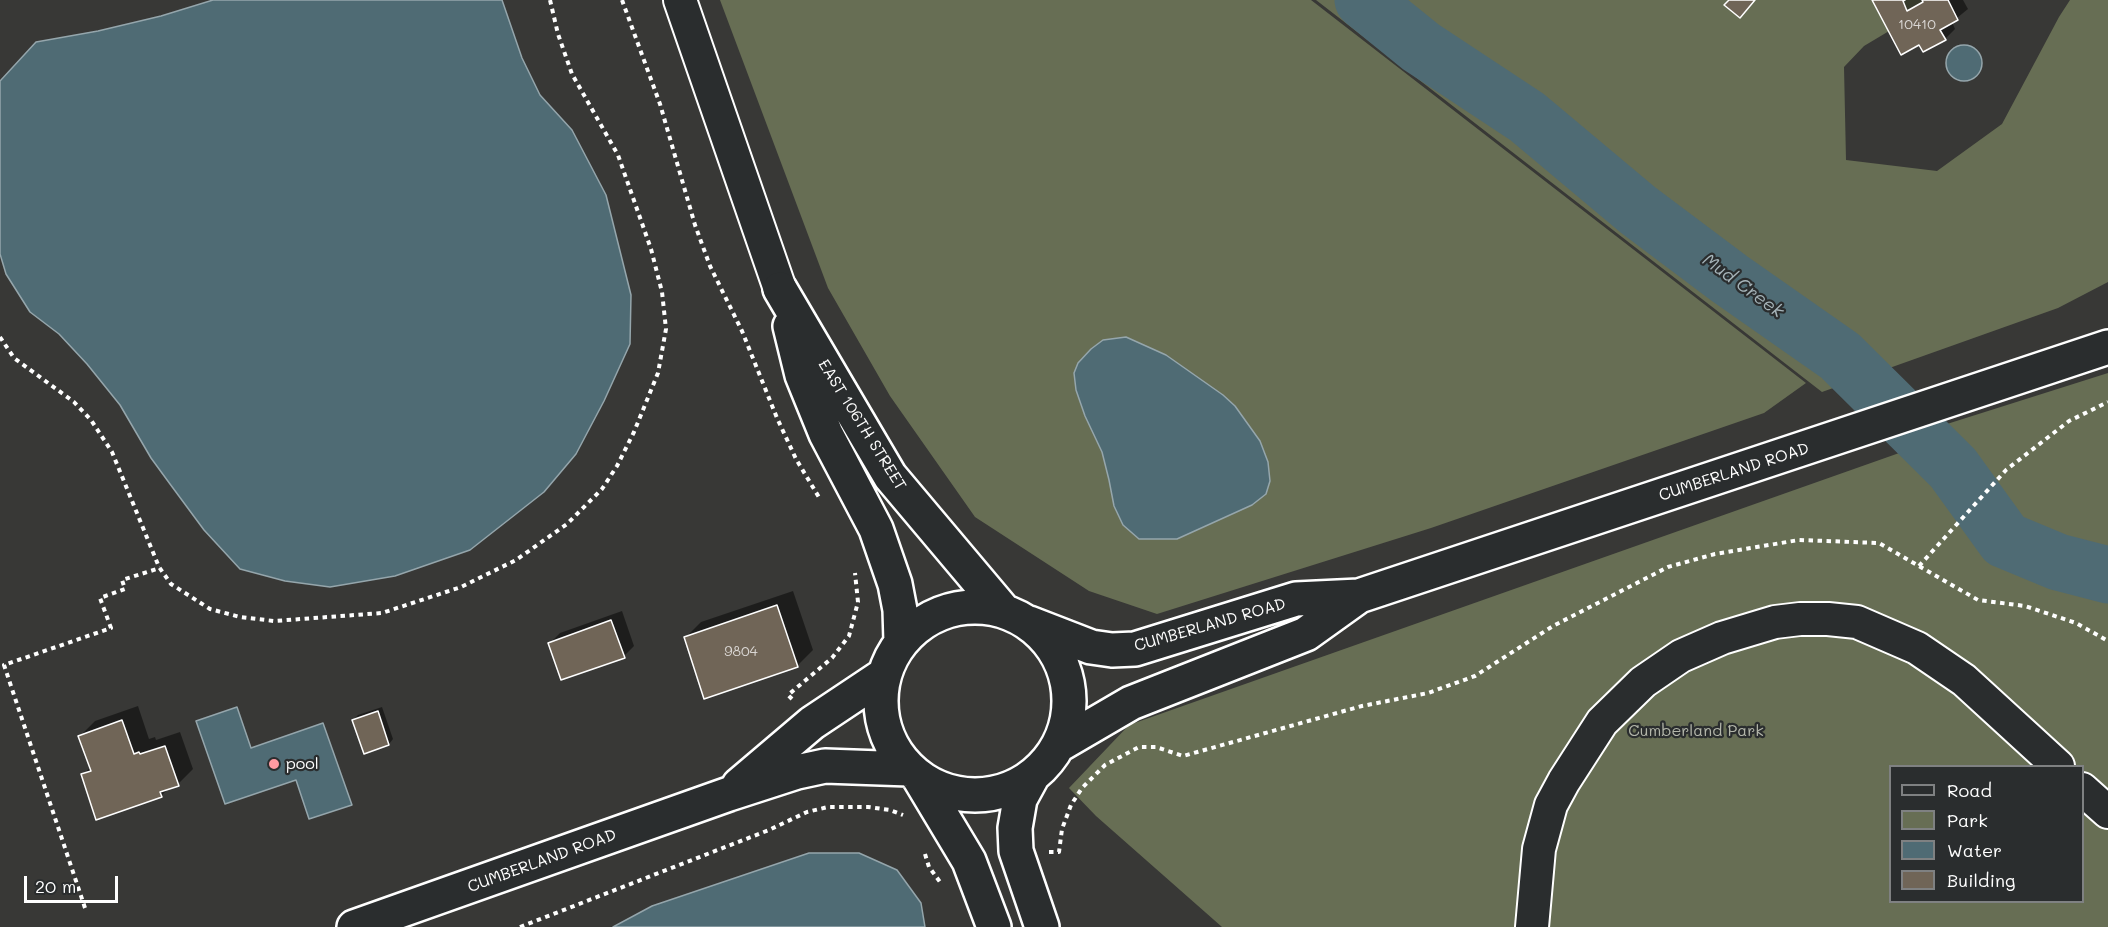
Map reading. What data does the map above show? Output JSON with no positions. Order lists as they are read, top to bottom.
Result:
{
  "streets": {
    "main road": ["EAST 106TH STREET", "CUMBERLAND ROAD"]
  },
  "crossings": [
    ["EAST 106TH STREET", "CUMBERLAND ROAD"]
  ],
  "water": ["Mud Creek"],
  "parks": ["Cumberland Park"],
  "places": ["pool"],
  "house_numbers": ["10410", "9804"],
  "legend": [
    "Road",
    "Park",
    "Water",
    "Building"
  ],
  "scale_bar": "20 m"
}
